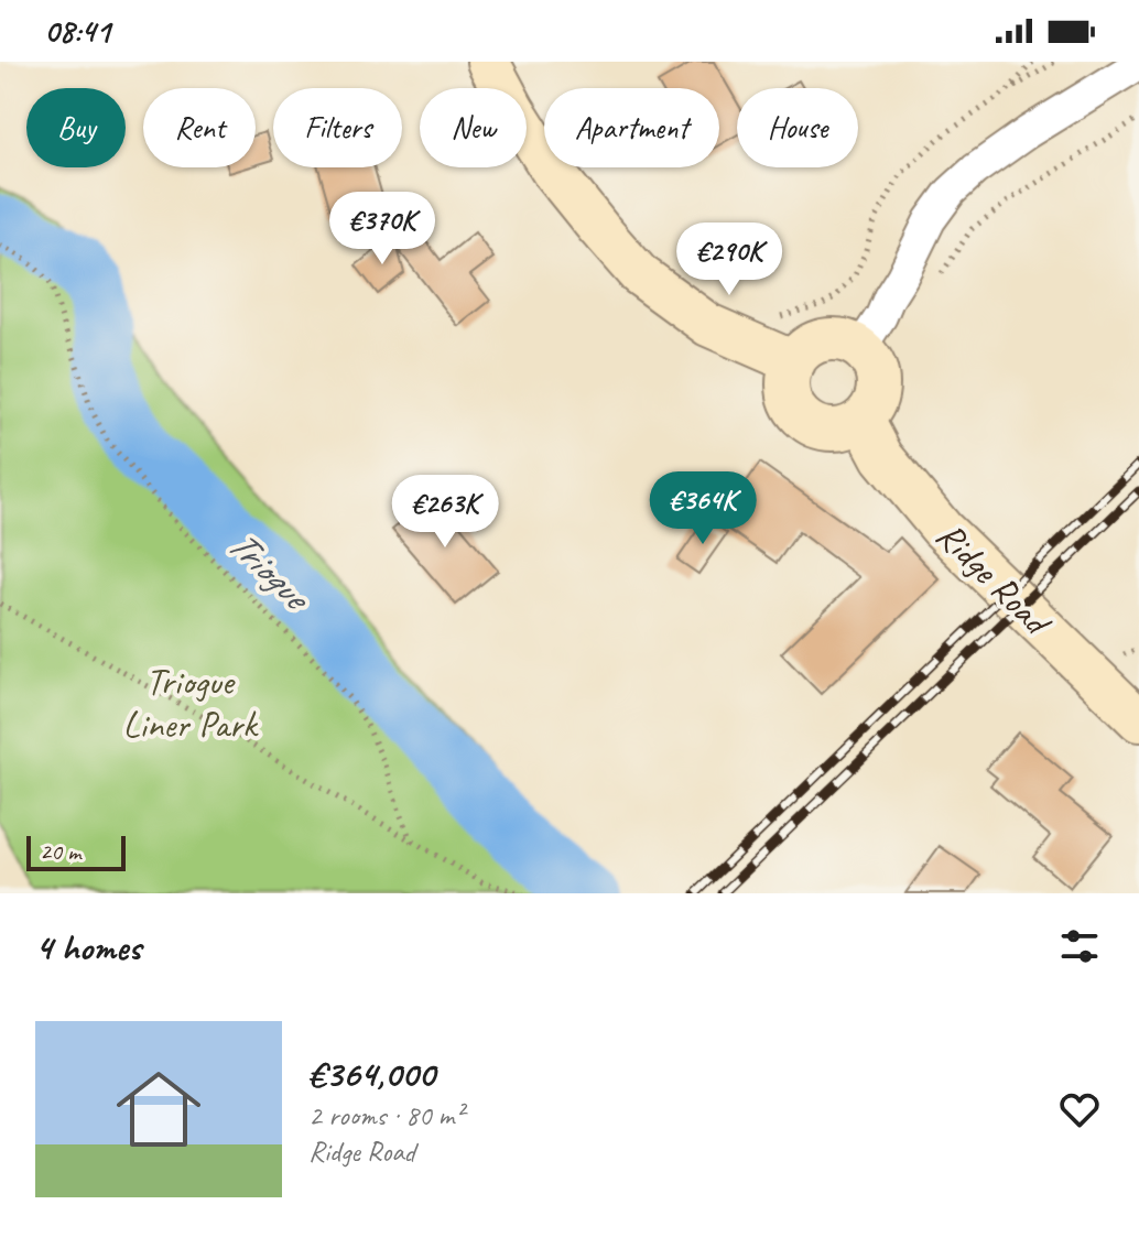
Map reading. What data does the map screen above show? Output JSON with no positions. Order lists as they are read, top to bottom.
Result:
{
  "streets": {
    "street": ["Ridge Road"]
  },
  "water": ["Triogue"],
  "parks": ["Triogue Liner Park"],
  "scale_bar": "20 m",
  "page": {
    "status": "08:41",
    "chip": [
      "Buy",
      "Rent",
      "Filters",
      "New",
      "Apartment",
      "House"
    ],
    "price": [
      "€370K",
      "€290K",
      "€364K",
      "€263K"
    ],
    "scale": "20 m",
    "heading": "4 homes",
    "list": [
      {
        "name": "€364,000",
        "note": "2 rooms · 80 m² · Ridge Road"
      }
    ]
  }
}
